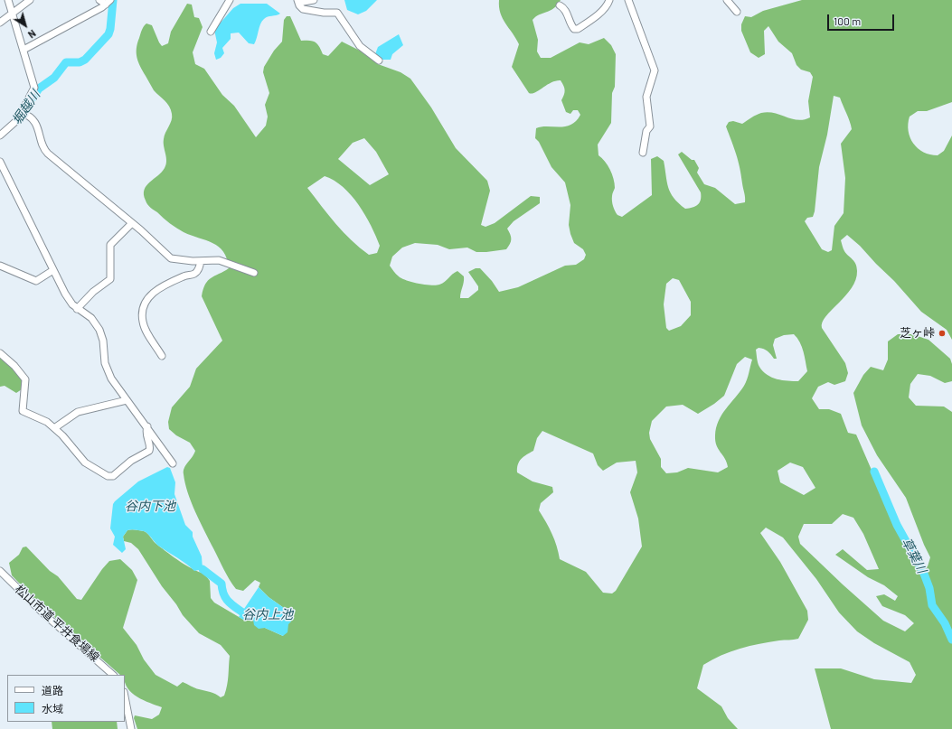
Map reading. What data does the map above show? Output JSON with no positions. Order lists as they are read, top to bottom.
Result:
{
  "streets": {
    "street": ["松山市道 平井食場線"]
  },
  "water": [
    "堀越川",
    "谷内下池",
    "草葉川",
    "谷内上池"
  ],
  "places": ["芝ヶ峠"],
  "legend": ["道路", "水域"],
  "scale_bar": "100 m",
  "north": "bottom right"
}
